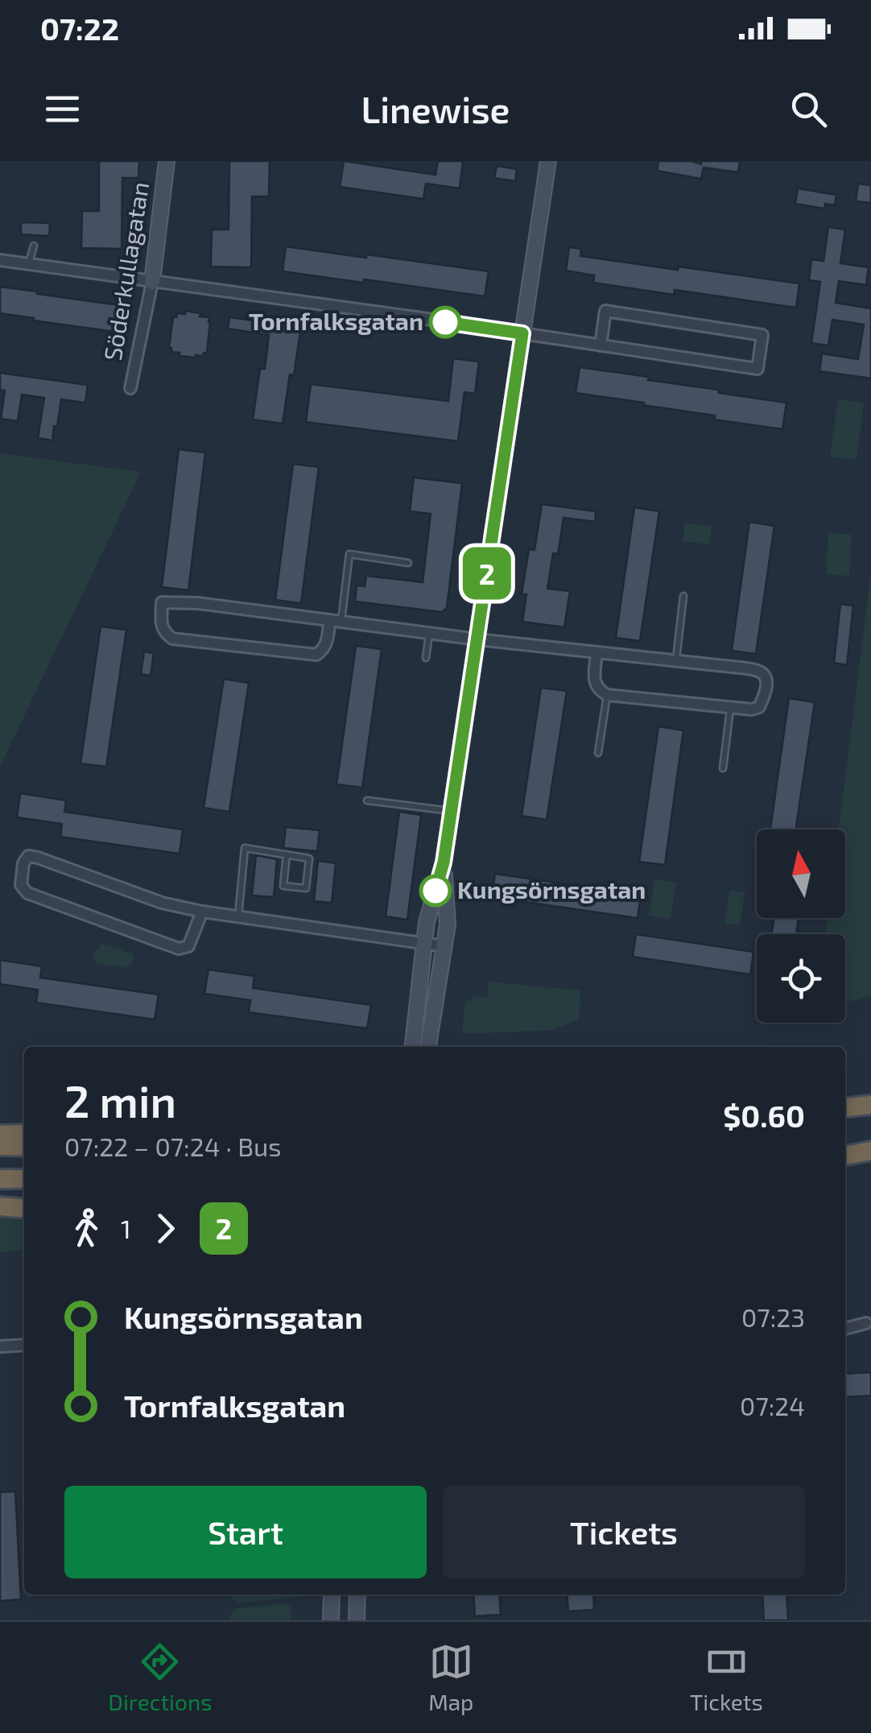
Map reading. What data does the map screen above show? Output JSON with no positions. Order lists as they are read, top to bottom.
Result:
{
  "streets": {
    "main road": ["Söderkullagatan"]
  },
  "places": ["Tornfalksgatan", "Kungsörnsgatan"],
  "lines": ["bus line 2"],
  "north": "top",
  "page": {
    "status": "07:22",
    "header": "Linewise",
    "on_map": "2",
    "heading": ["2 min", "07:22 – 07:24 · Bus", "$0.60"],
    "legs": ["1", "2"],
    "list": [
      {
        "name": "Kungsörnsgatan",
        "value": "07:23"
      },
      {
        "name": "Tornfalksgatan",
        "value": "07:24"
      }
    ],
    "buttons": ["Start", "Tickets"],
    "tabs": ["Directions", "Map", "Tickets"]
  }
}
